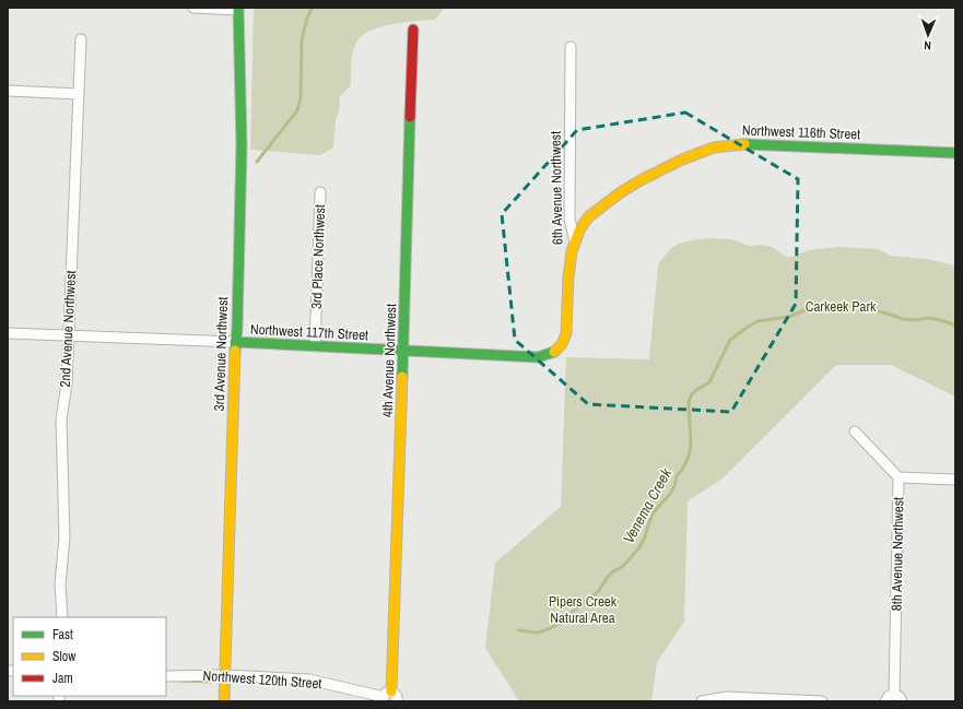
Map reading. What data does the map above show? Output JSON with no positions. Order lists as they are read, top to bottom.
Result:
{
  "streets": {
    "street": [
      "Northwest 116th Street",
      "6th Avenue Northwest",
      "3rd Place Northwest",
      "2nd Avenue Northwest",
      "Northwest 117th Street",
      "3rd Avenue Northwest",
      "4th Avenue Northwest",
      "8th Avenue Northwest",
      "Northwest 120th Street"
    ]
  },
  "crossings": [
    ["Northwest 116th Street", "6th Avenue Northwest"],
    ["6th Avenue Northwest", "Northwest 117th Street"],
    ["3rd Place Northwest", "Northwest 117th Street"],
    ["2nd Avenue Northwest", "Northwest 117th Street"],
    ["Northwest 117th Street", "3rd Avenue Northwest"],
    ["Northwest 117th Street", "4th Avenue Northwest"],
    ["3rd Avenue Northwest", "Northwest 120th Street"],
    ["4th Avenue Northwest", "Northwest 120th Street"]
  ],
  "water": ["Venema Creek"],
  "parks": ["Carkeek Park", "Pipers Creek Natural Area"],
  "legend": ["Fast", "Slow", "Jam"],
  "north": "bottom"
}
